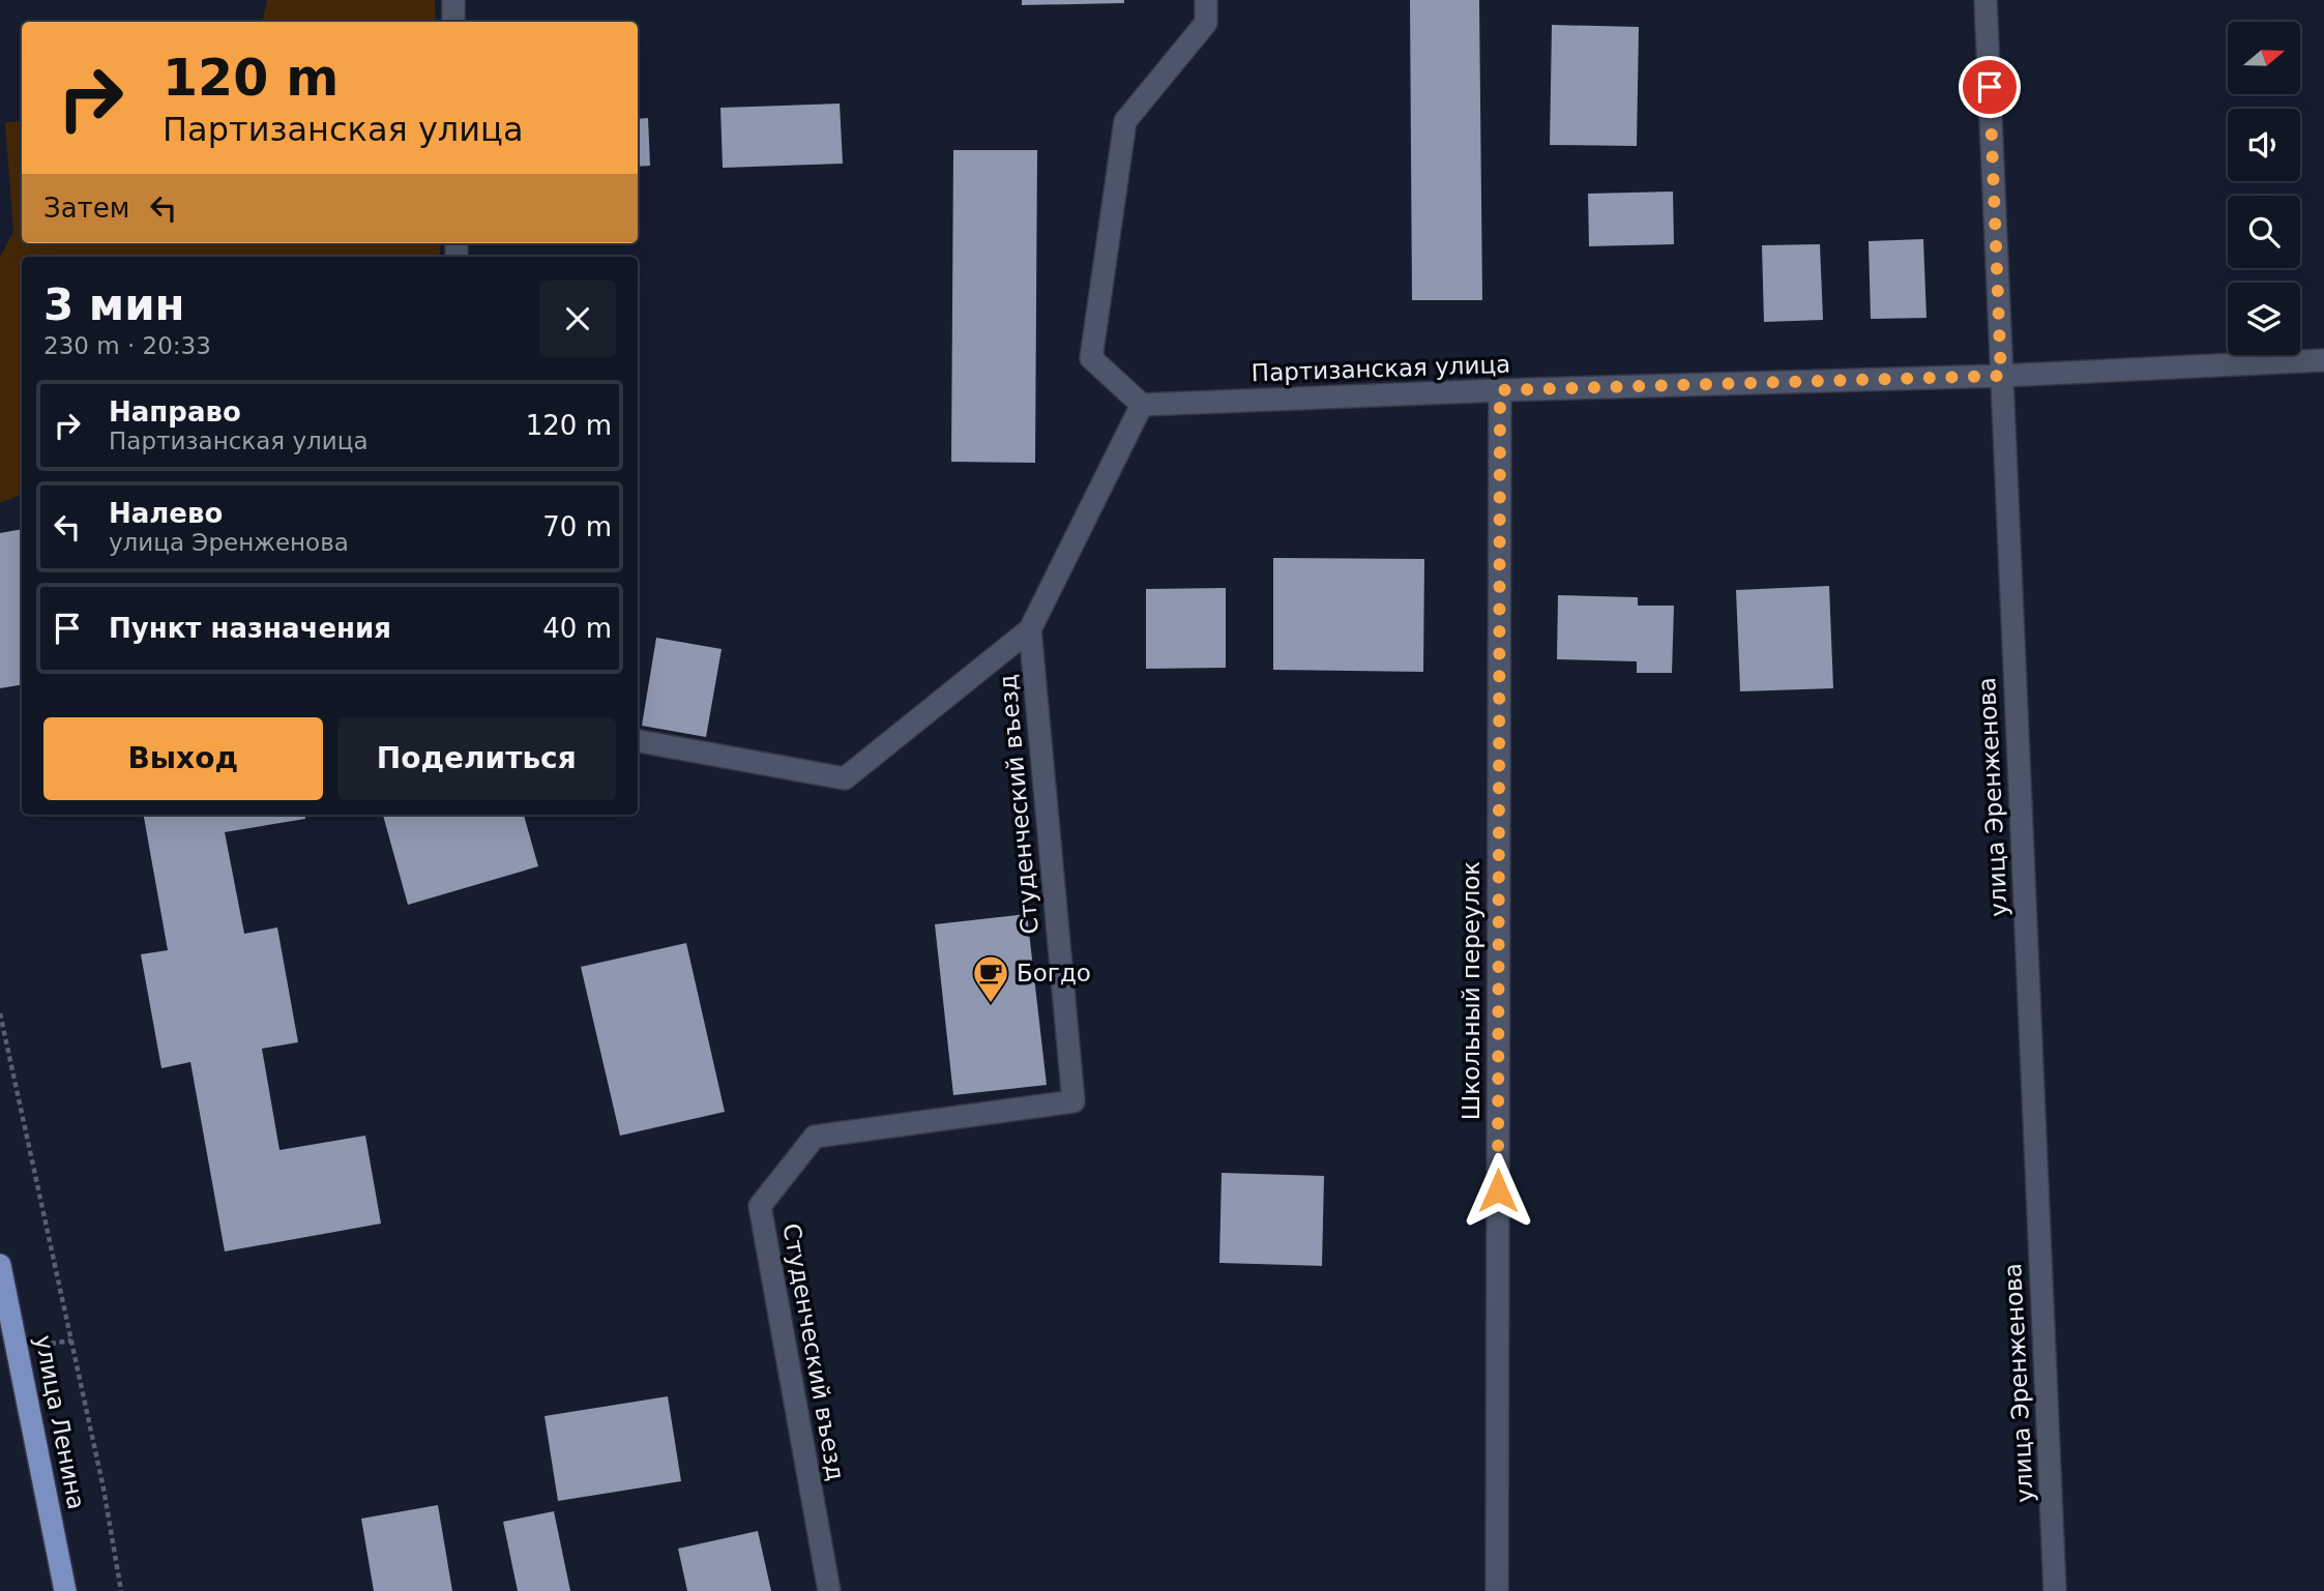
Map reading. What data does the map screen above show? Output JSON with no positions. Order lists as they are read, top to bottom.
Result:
{
  "streets": {
    "main road": ["улица Ленина"],
    "street": [
      "Партизанская улица",
      "улица Эренженова",
      "Студенческий въезд",
      "Школьный переулок"
    ]
  },
  "crossings": [
    ["Партизанская улица", "улица Эренженова"],
    ["Партизанская улица", "Школьный переулок"]
  ],
  "places": {
    "cafe": ["Богдо"]
  },
  "north": "right",
  "page": {
    "turn": ["120 m", "Партизанская улица"],
    "then": "Затем",
    "heading": ["3 мин", "230 m · 20:33"],
    "list": [
      {
        "name": "Направо",
        "note": "Партизанская улица",
        "value": "120 m"
      },
      {
        "name": "Налево",
        "note": "улица Эренженова",
        "value": "70 m"
      },
      {
        "name": "Пункт назначения",
        "value": "40 m"
      }
    ],
    "buttons": ["Выход", "Поделиться"]
  }
}
